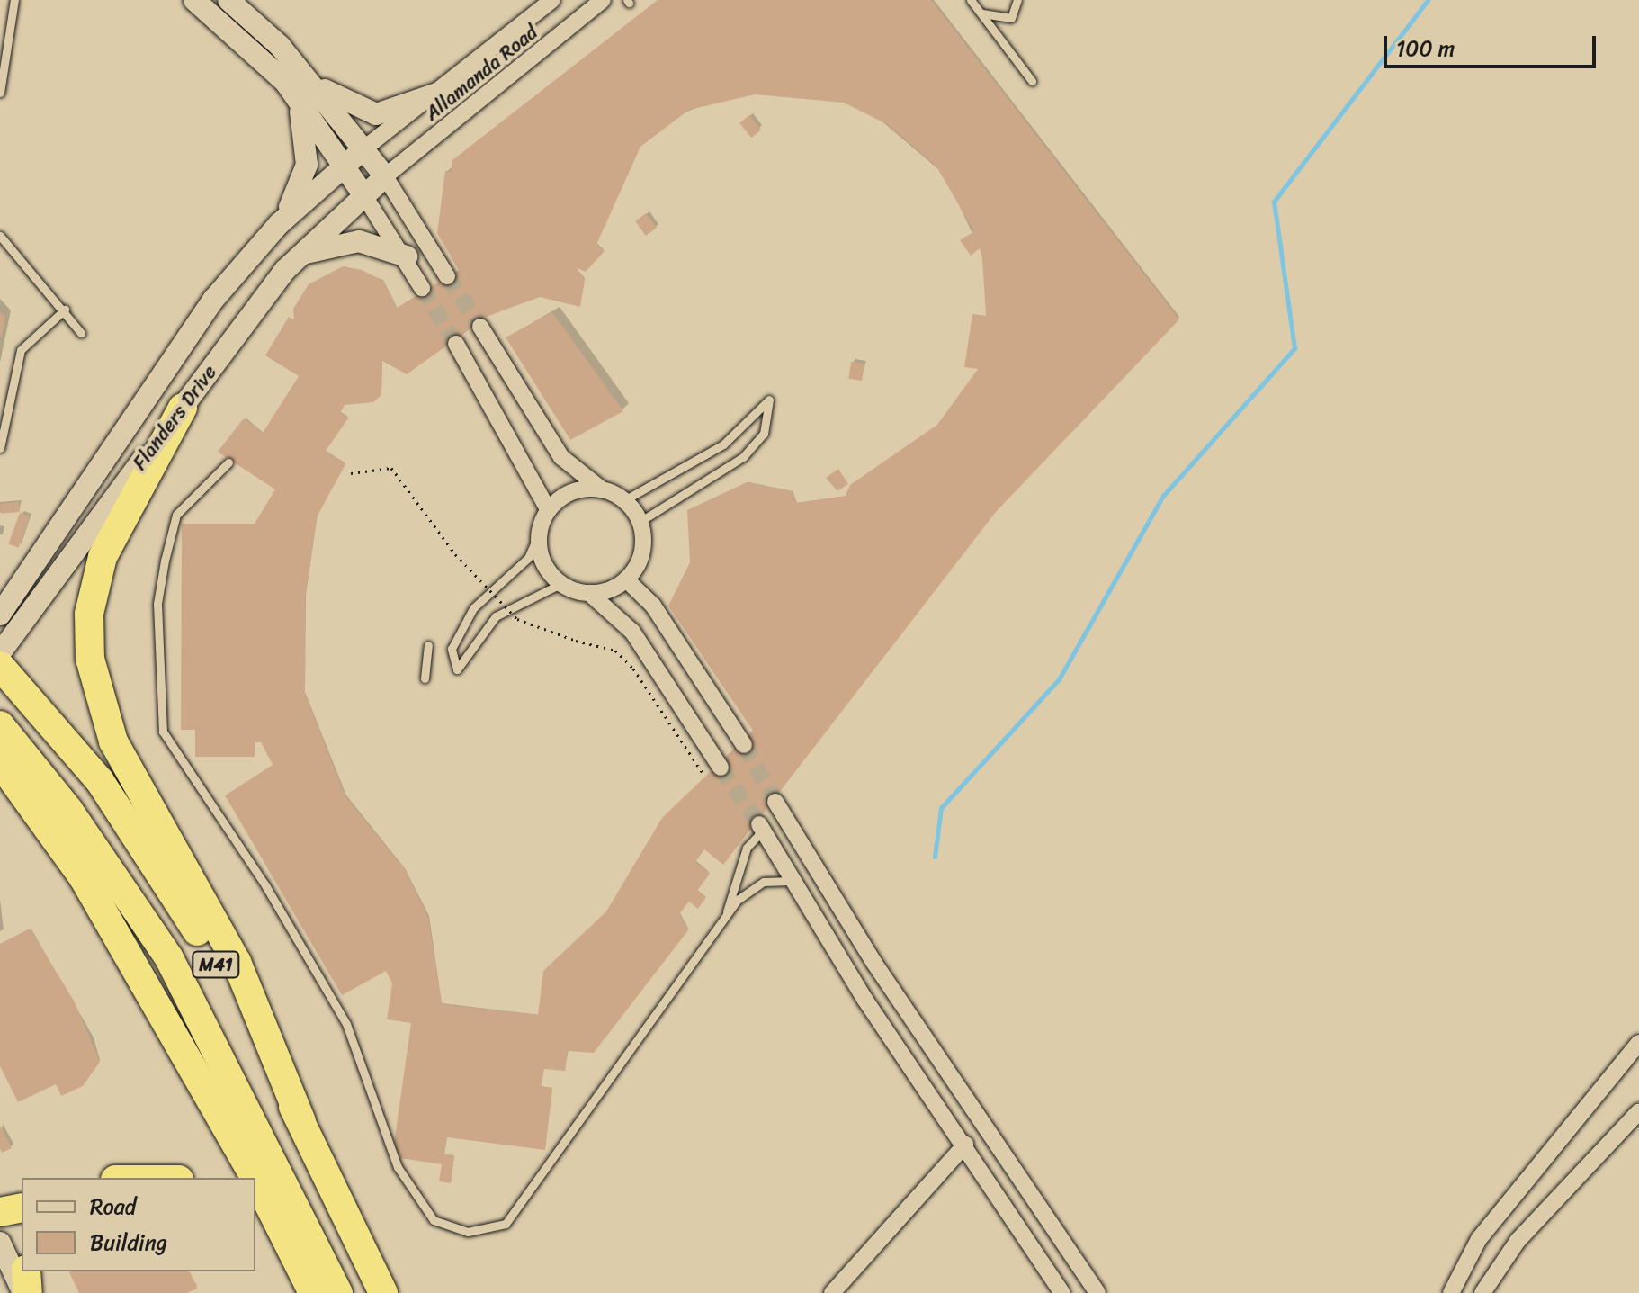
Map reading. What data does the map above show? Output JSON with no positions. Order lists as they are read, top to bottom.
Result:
{
  "streets": {
    "highway": ["M41"],
    "street": ["Allamanda Road", "Flanders Drive"]
  },
  "crossings": [
    ["Allamanda Road", "Flanders Drive"]
  ],
  "legend": ["Road", "Building"],
  "scale_bar": "100 m"
}
